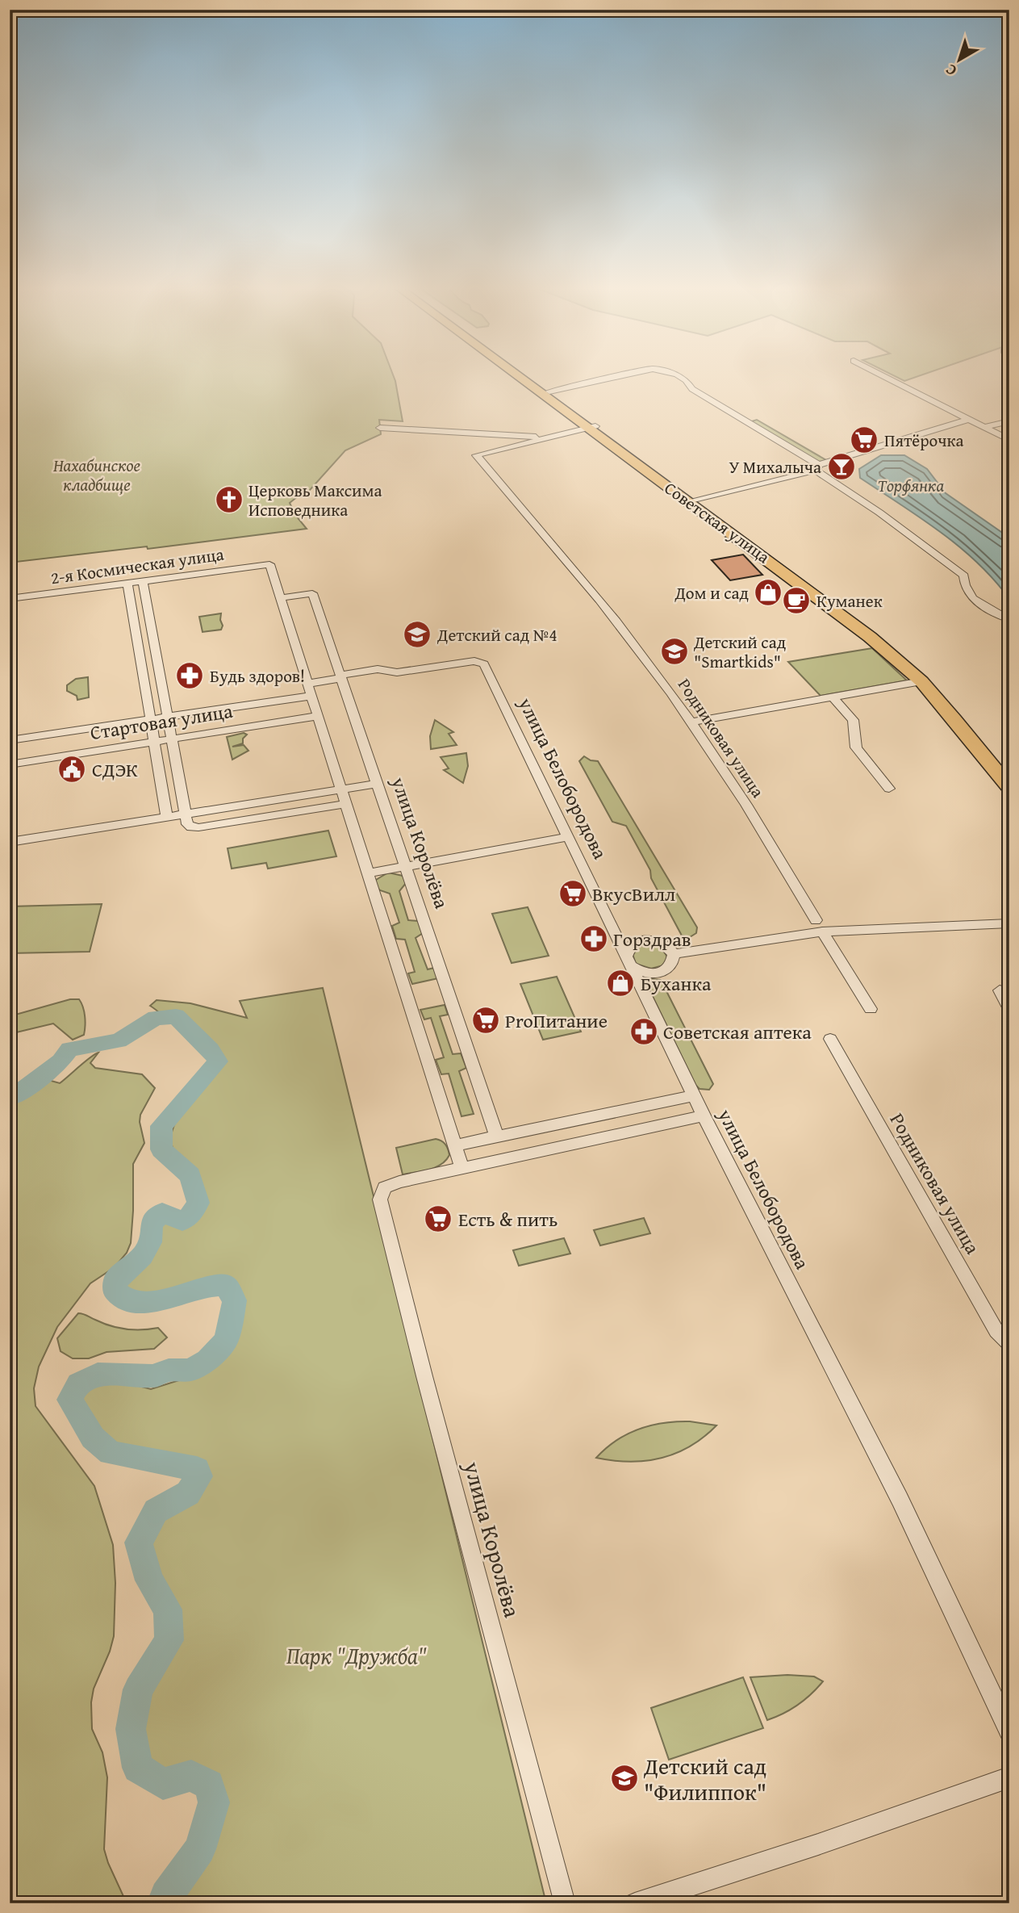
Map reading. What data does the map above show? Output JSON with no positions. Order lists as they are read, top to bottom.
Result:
{
  "streets": {
    "main road": ["Советская улица"],
    "street": [
      "2-я Космическая улица",
      "Стартовая улица",
      "Родниковая улица",
      "улица Белобородова",
      "улица Королёва"
    ]
  },
  "crossings": [
    ["2-я Космическая улица", "улица Королёва"],
    ["улица Белобородова", "улица Королёва"]
  ],
  "water": ["Торфянка"],
  "parks": ["Нахабинское кладбище", "Парк \"Дружба\""],
  "places": {
    "supermarket": [
      "Пятёрочка",
      "ВкусВилл",
      "ProПитание",
      "Есть & пить"
    ],
    "bar": ["У Михалыча"],
    "church": ["Церковь Максима Исповедника"],
    "shop": ["Дом и сад", "Буханка"],
    "cafe": ["Куманек"],
    "school or university": ["Детский сад №4", "Детский сад \"Smartkids\"", "Детский сад \"Филиппок\""],
    "pharmacy": ["Будь здоров!", "Горздрав", "Советская аптека"],
    "public building": ["СДЭК"]
  },
  "north": "bottom left"
}
